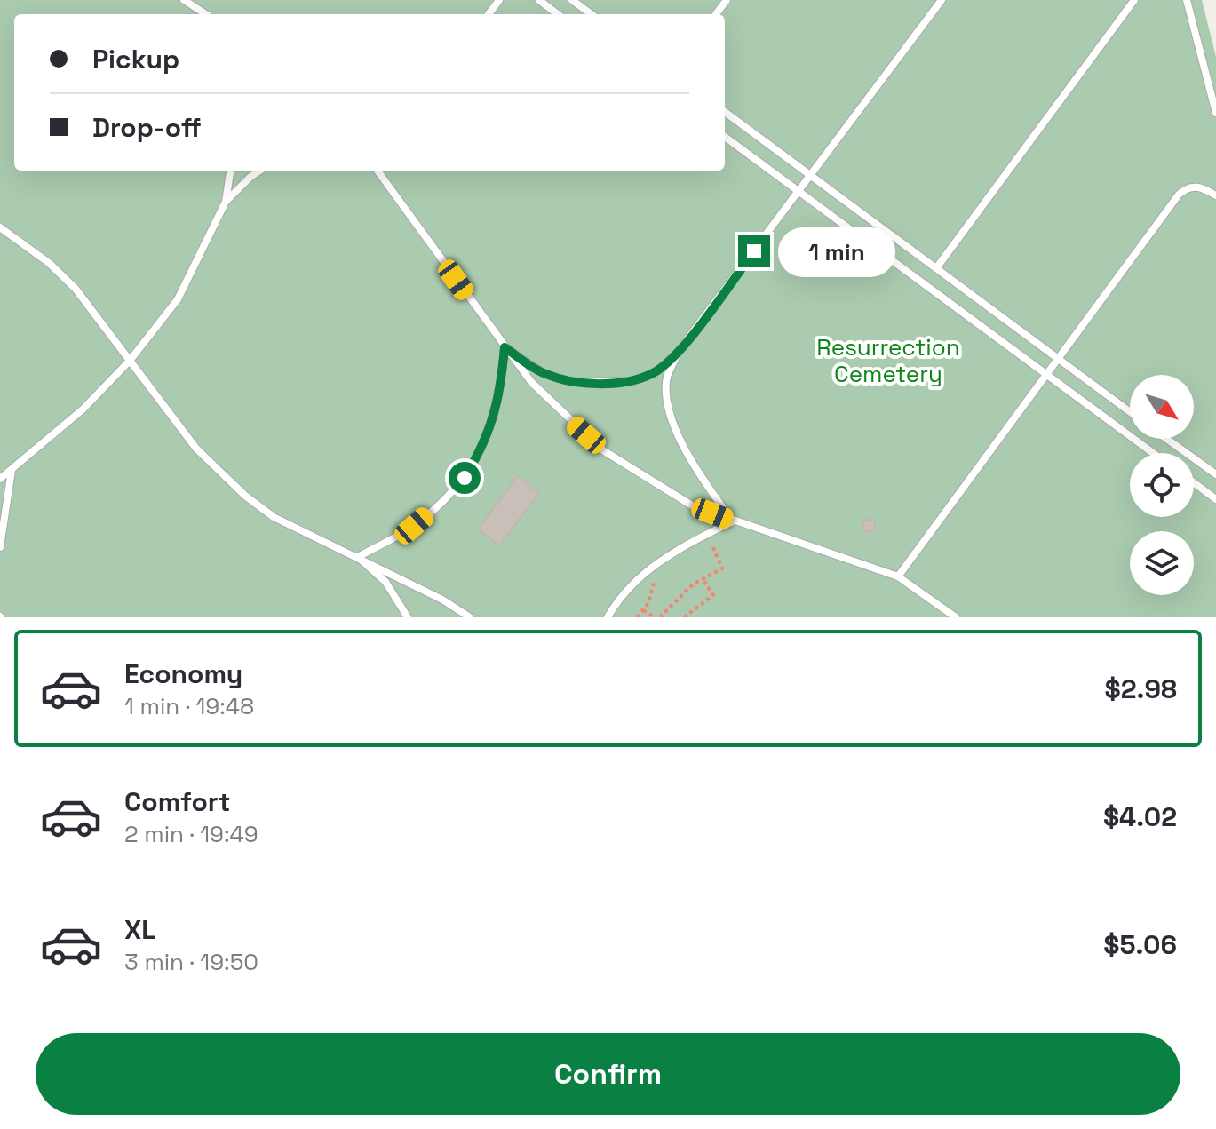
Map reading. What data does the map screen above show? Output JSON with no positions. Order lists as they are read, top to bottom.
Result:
{
  "parks": ["Resurrection Cemetery"],
  "north": "bottom right",
  "page": {
    "banner": ["Pickup", "Drop-off"],
    "bubble": "1 min",
    "list": [
      {
        "name": "Economy",
        "note": "1 min · 19:48",
        "value": "$2.98"
      },
      {
        "name": "Comfort",
        "note": "2 min · 19:49",
        "value": "$4.02"
      },
      {
        "name": "XL",
        "note": "3 min · 19:50",
        "value": "$5.06"
      }
    ],
    "buttons": "Confirm"
  }
}
